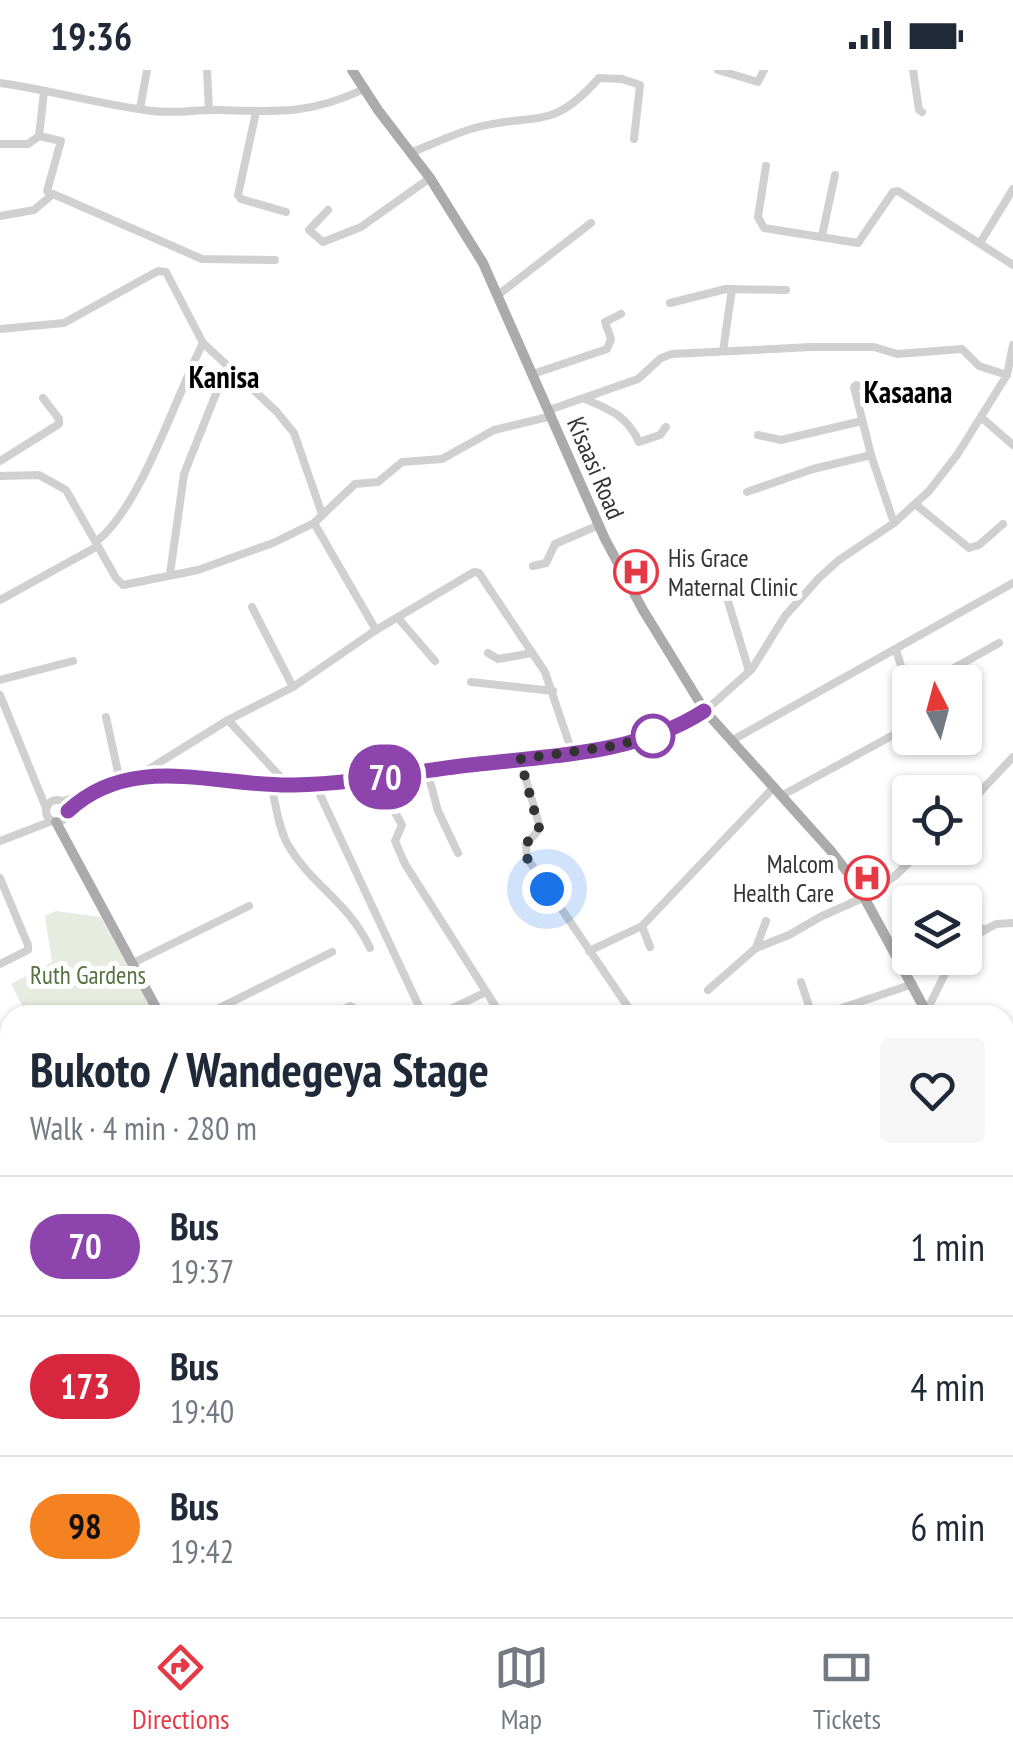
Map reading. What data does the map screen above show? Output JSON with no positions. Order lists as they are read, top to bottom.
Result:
{
  "streets": {
    "main road": ["Kisaasi Road"]
  },
  "districts": ["Kanisa", "Kasaana"],
  "parks": ["Ruth Gardens"],
  "places": {
    "hospital": ["His Grace Maternal Clinic", "Malcom Health Care"]
  },
  "lines": ["bus line 70"],
  "north": "top",
  "page": {
    "status": "19:36",
    "on_map": "70",
    "heading": ["Bukoto / Wandegeya Stage", "Walk · 4 min · 280 m"],
    "list": [
      {
        "mark": "70",
        "name": "Bus",
        "note": "19:37",
        "value": "1 min"
      },
      {
        "mark": "173",
        "name": "Bus",
        "note": "19:40",
        "value": "4 min"
      },
      {
        "mark": "98",
        "name": "Bus",
        "note": "19:42",
        "value": "6 min"
      }
    ],
    "tabs": ["Directions", "Map", "Tickets"]
  }
}
